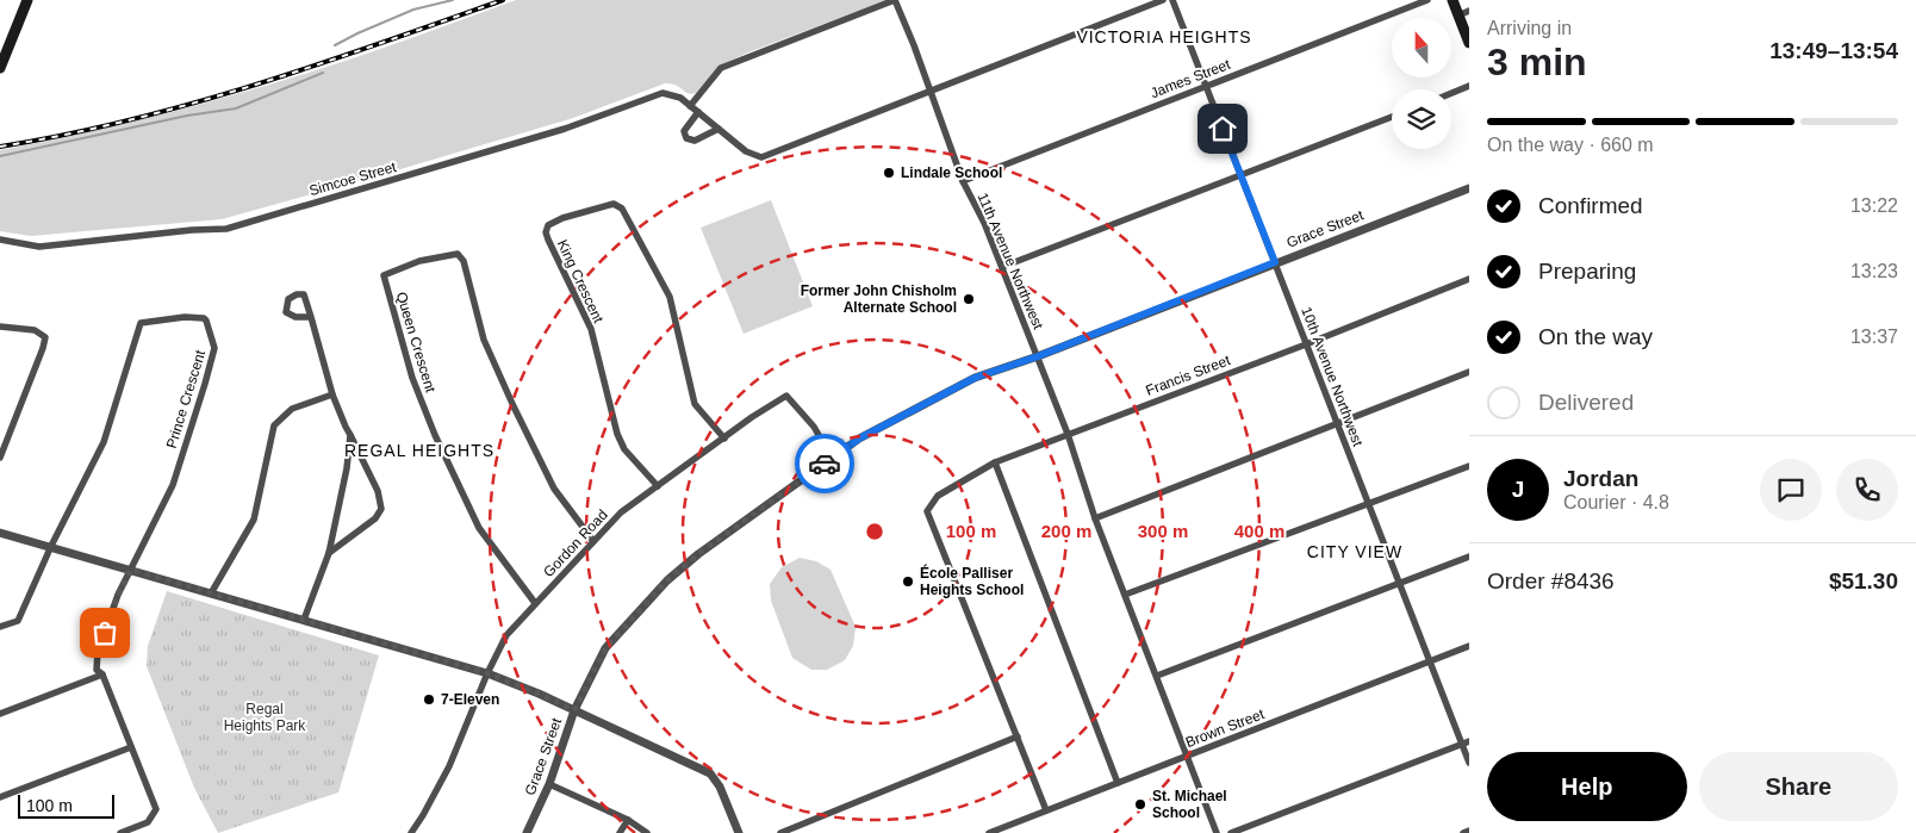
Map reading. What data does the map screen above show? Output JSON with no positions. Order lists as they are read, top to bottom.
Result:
{
  "streets": {
    "street": [
      "James Street",
      "Simcoe Street",
      "Grace Street",
      "11th Avenue Northwest",
      "King Crescent",
      "Queen Crescent",
      "Francis Street",
      "10th Avenue Northwest",
      "Prince Crescent",
      "Gordon Road",
      "Brown Street"
    ]
  },
  "crossings": [
    ["James Street", "11th Avenue Northwest"],
    ["James Street", "10th Avenue Northwest"],
    ["Simcoe Street", "11th Avenue Northwest"],
    ["Grace Street", "11th Avenue Northwest"],
    ["Grace Street", "10th Avenue Northwest"],
    ["Grace Street", "Gordon Road"],
    ["11th Avenue Northwest", "Francis Street"],
    ["11th Avenue Northwest", "Brown Street"],
    ["King Crescent", "Gordon Road"],
    ["Queen Crescent", "Gordon Road"],
    ["Francis Street", "10th Avenue Northwest"],
    ["10th Avenue Northwest", "Brown Street"]
  ],
  "districts": ["VICTORIA HEIGHTS", "REGAL HEIGHTS", "CITY VIEW"],
  "parks": ["Regal Heights Park"],
  "places": [
    "Lindale School",
    "Former John Chisholm Alternate School",
    "École Palliser Heights School",
    "7-Eleven",
    "St. Michael School"
  ],
  "scale_bar": "100 m",
  "north": "top",
  "page": {
    "heading": ["3 min", "Arriving in", "13:49–13:54"],
    "panel": [
      "Jordan",
      "Courier · 4.8",
      "Order #8436",
      "$51.30"
    ],
    "bar": "On the way · 660 m",
    "list": [
      ["Confirmed", "13:22"],
      ["Preparing", "13:23"],
      ["On the way", "13:37"],
      "Delivered"
    ],
    "round": "J",
    "buttons": ["Help", "Share"],
    "scale": "100 m"
  },
  "rings": [
    "100 m",
    "200 m",
    "300 m",
    "400 m"
  ]
}
